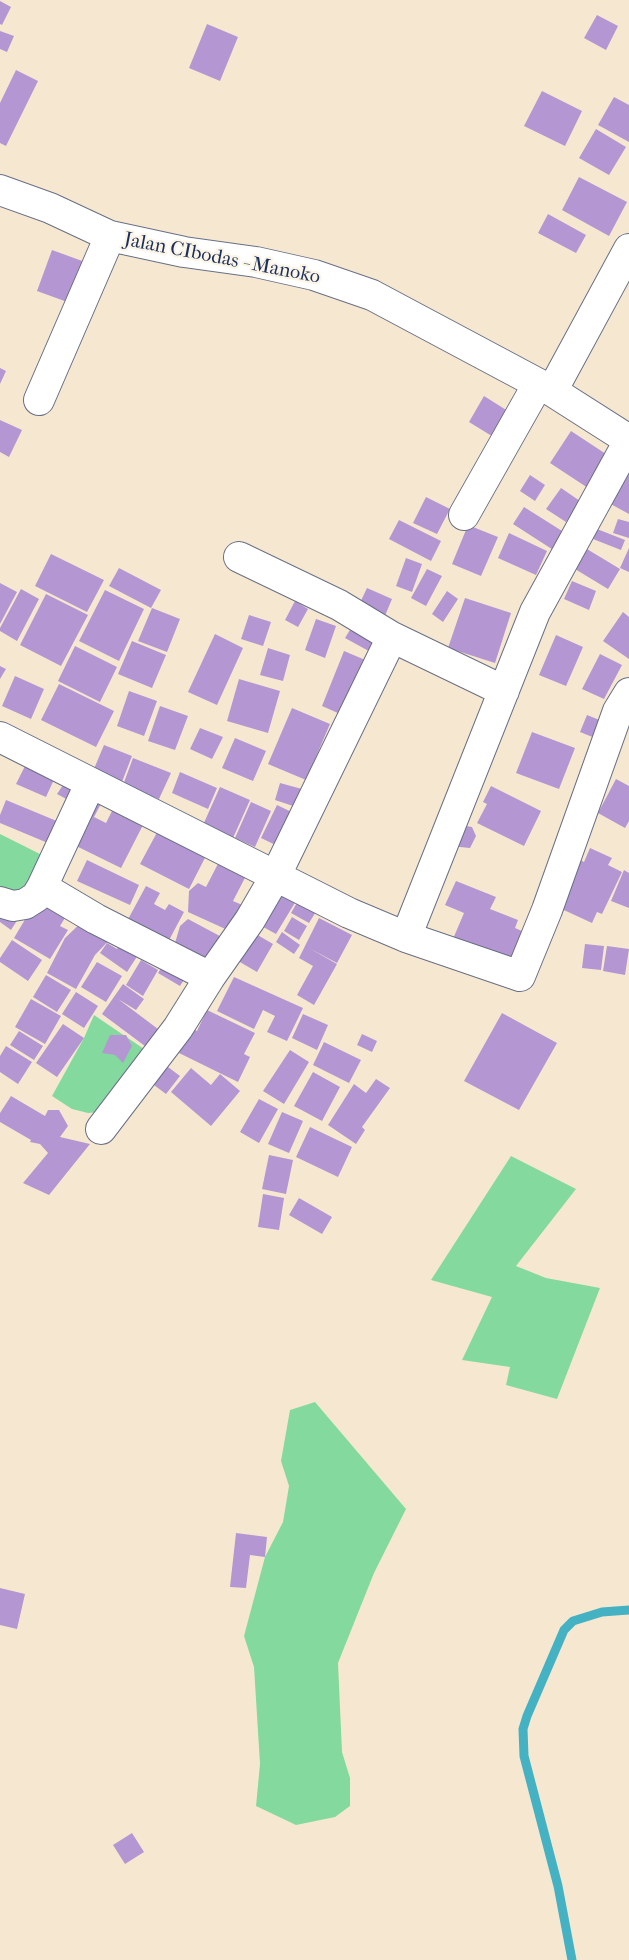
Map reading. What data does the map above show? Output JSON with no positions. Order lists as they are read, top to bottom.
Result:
{
  "streets": {
    "street": ["Jalan CIbodas - Manoko"]
  }
}
